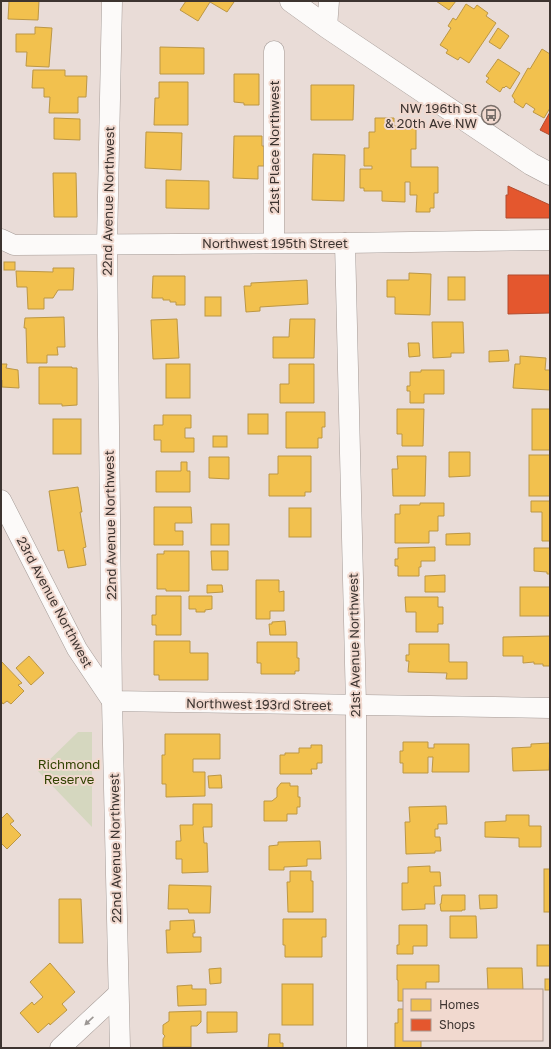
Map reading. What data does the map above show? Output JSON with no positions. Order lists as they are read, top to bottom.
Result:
{
  "streets": {
    "street": [
      "21st Place Northwest",
      "22nd Avenue Northwest",
      "Northwest 195th Street",
      "23rd Avenue Northwest",
      "21st Avenue Northwest",
      "Northwest 193rd Street"
    ]
  },
  "crossings": [
    ["21st Place Northwest", "Northwest 195th Street"],
    ["22nd Avenue Northwest", "Northwest 195th Street"],
    ["22nd Avenue Northwest", "23rd Avenue Northwest"],
    ["22nd Avenue Northwest", "Northwest 193rd Street"],
    ["Northwest 195th Street", "21st Avenue Northwest"],
    ["23rd Avenue Northwest", "Northwest 193rd Street"],
    ["21st Avenue Northwest", "Northwest 193rd Street"]
  ],
  "parks": ["Richmond Reserve"],
  "places": {
    "bus stop": ["NW 196th St & 20th Ave NW"]
  },
  "legend": ["Homes", "Shops"]
}
